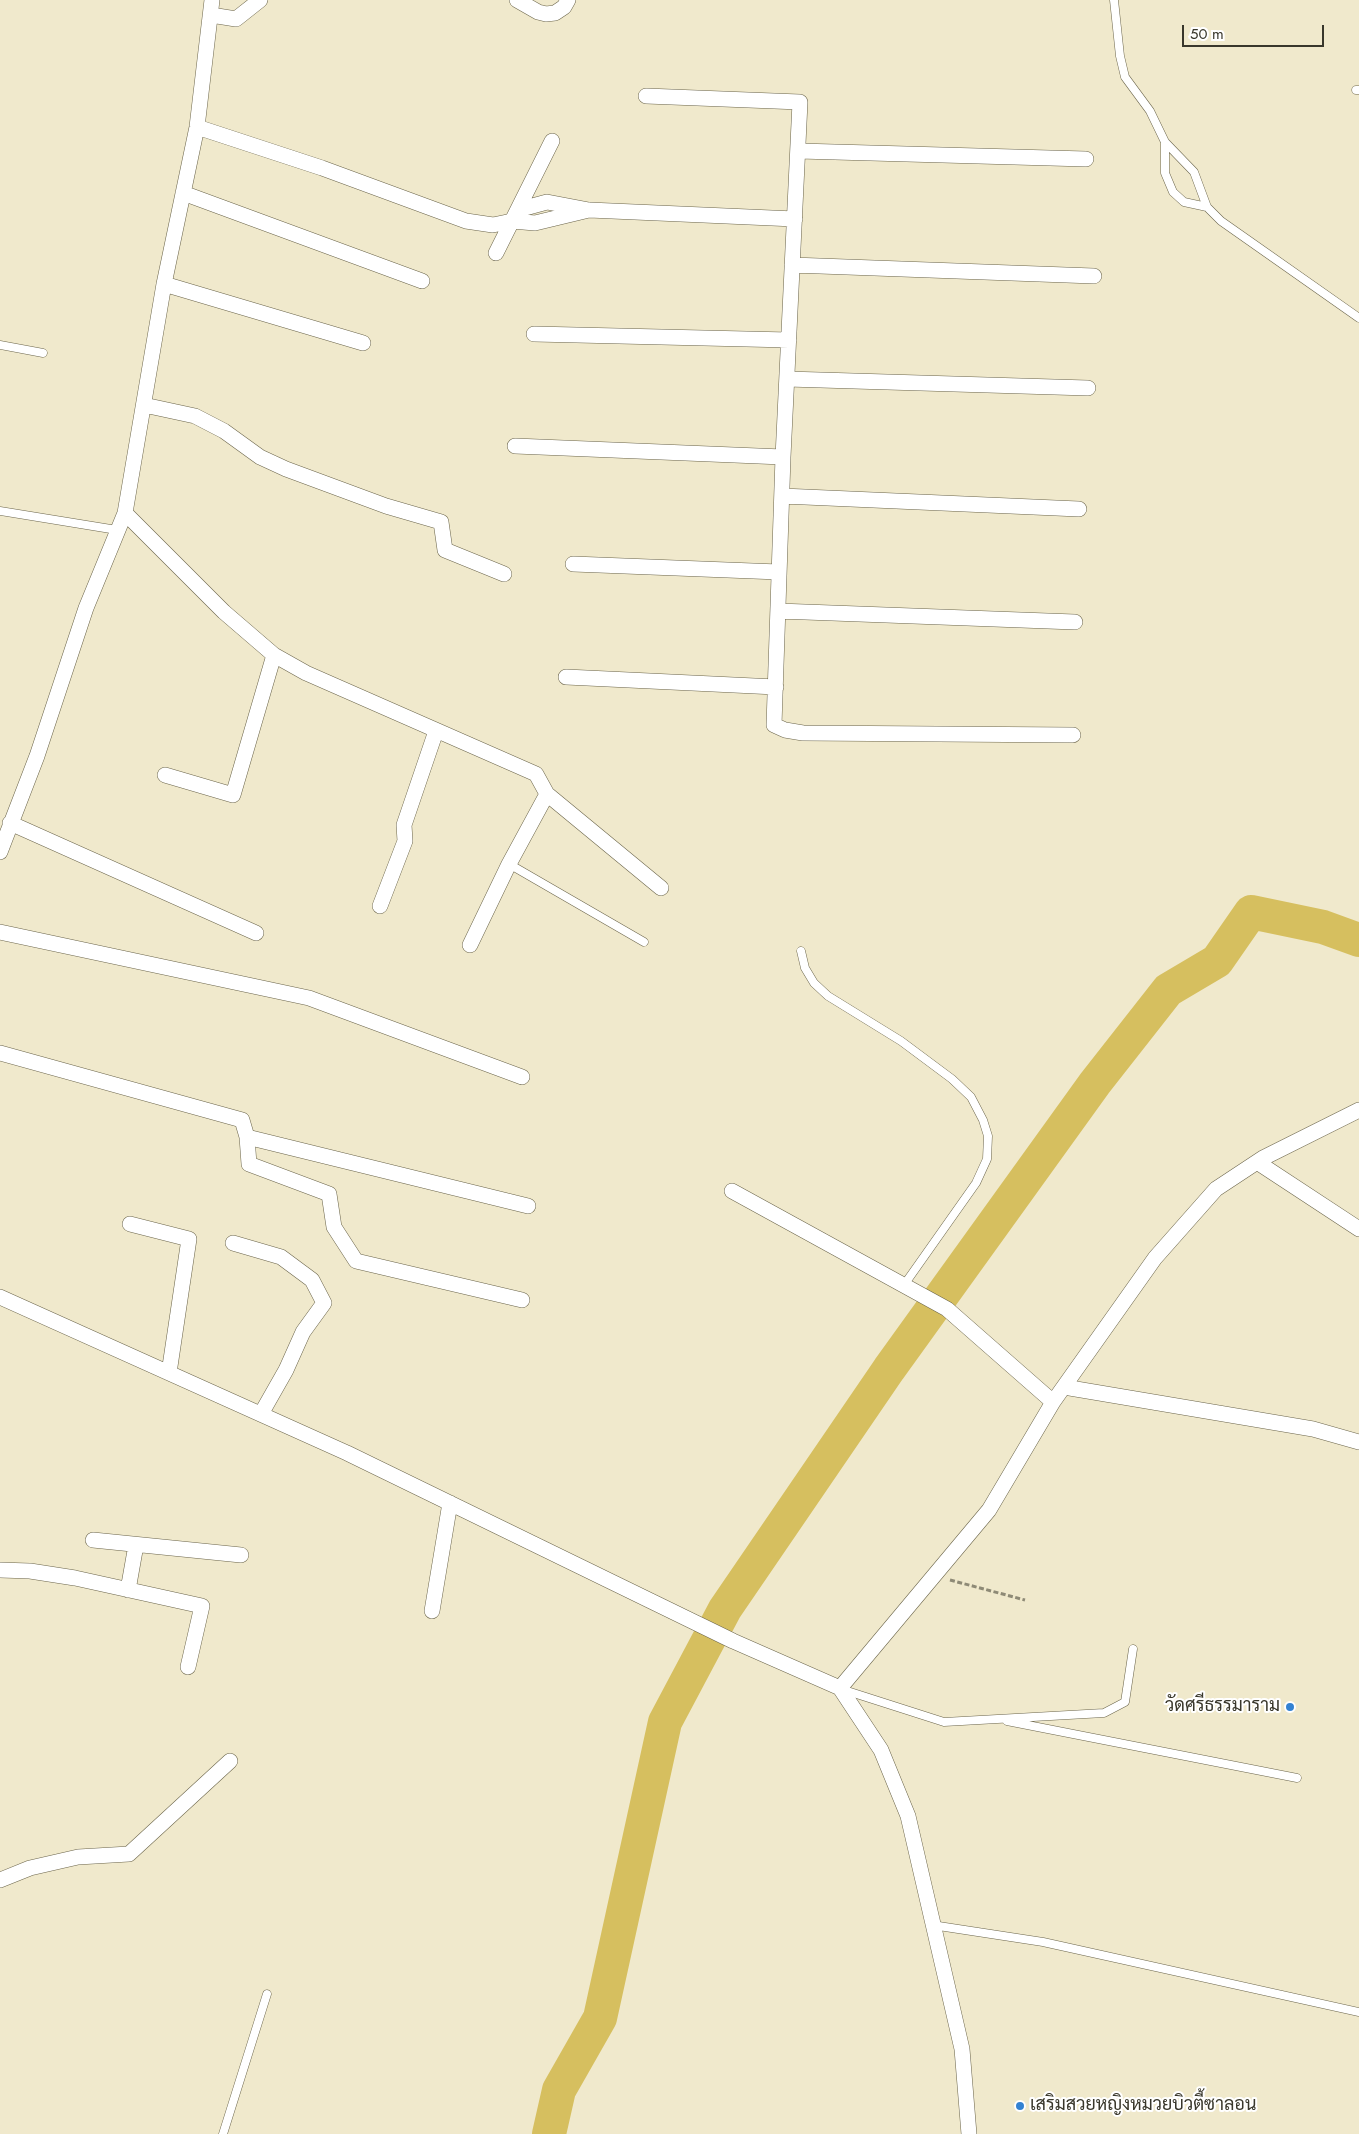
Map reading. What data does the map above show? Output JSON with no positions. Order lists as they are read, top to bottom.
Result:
{
  "places": ["วัดศรีธรรมาราม", "เสริมสวยหญิงหมวยบิวตี้ซาลอน"],
  "scale_bar": "50 m"
}
